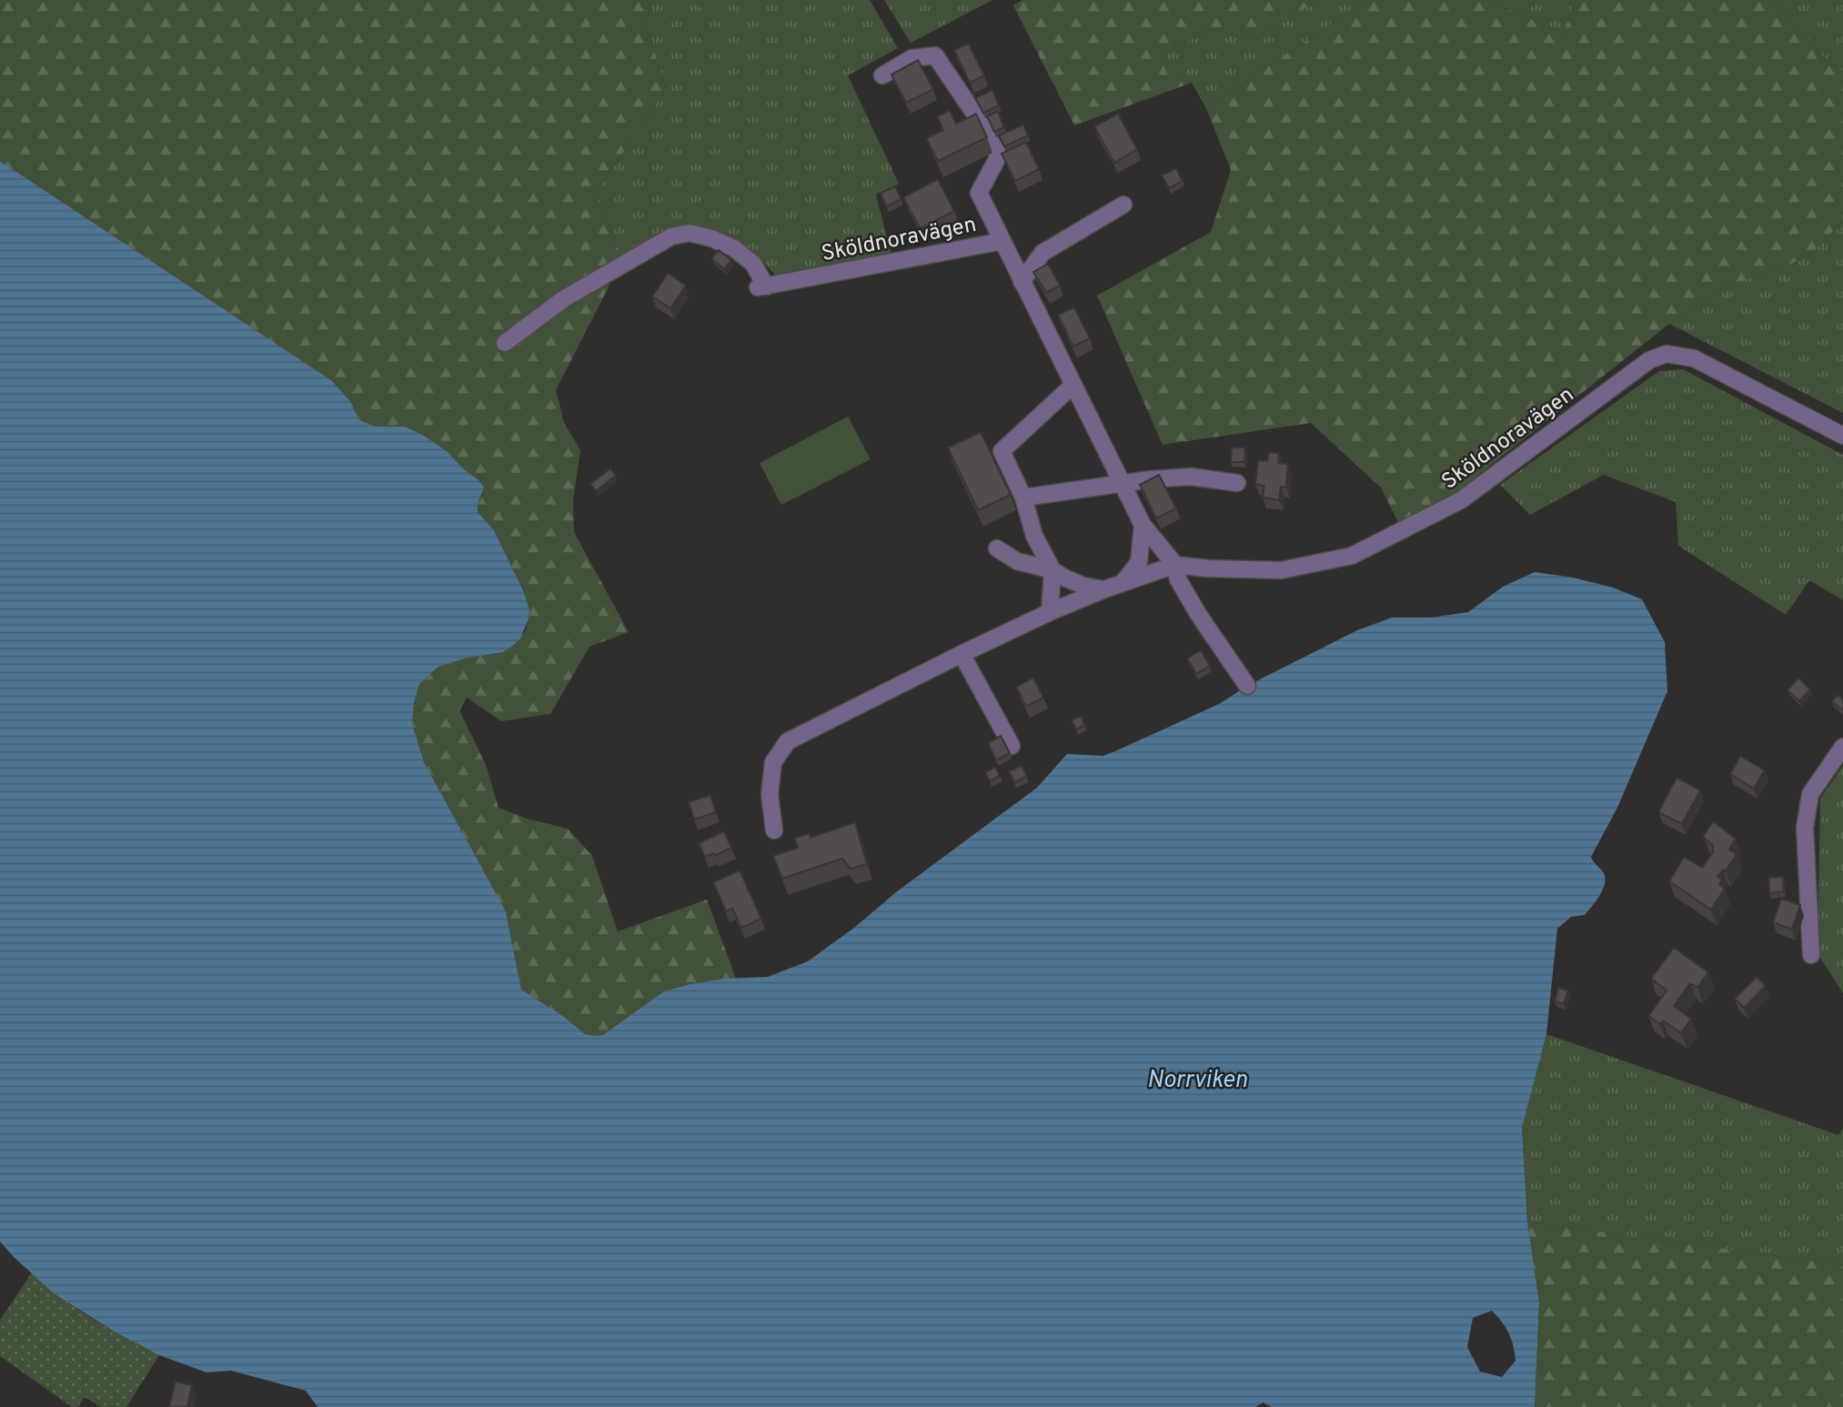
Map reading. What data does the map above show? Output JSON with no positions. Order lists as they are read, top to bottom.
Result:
{
  "streets": {
    "street": ["Sköldnoravägen"]
  },
  "water": ["Norrviken"]
}
